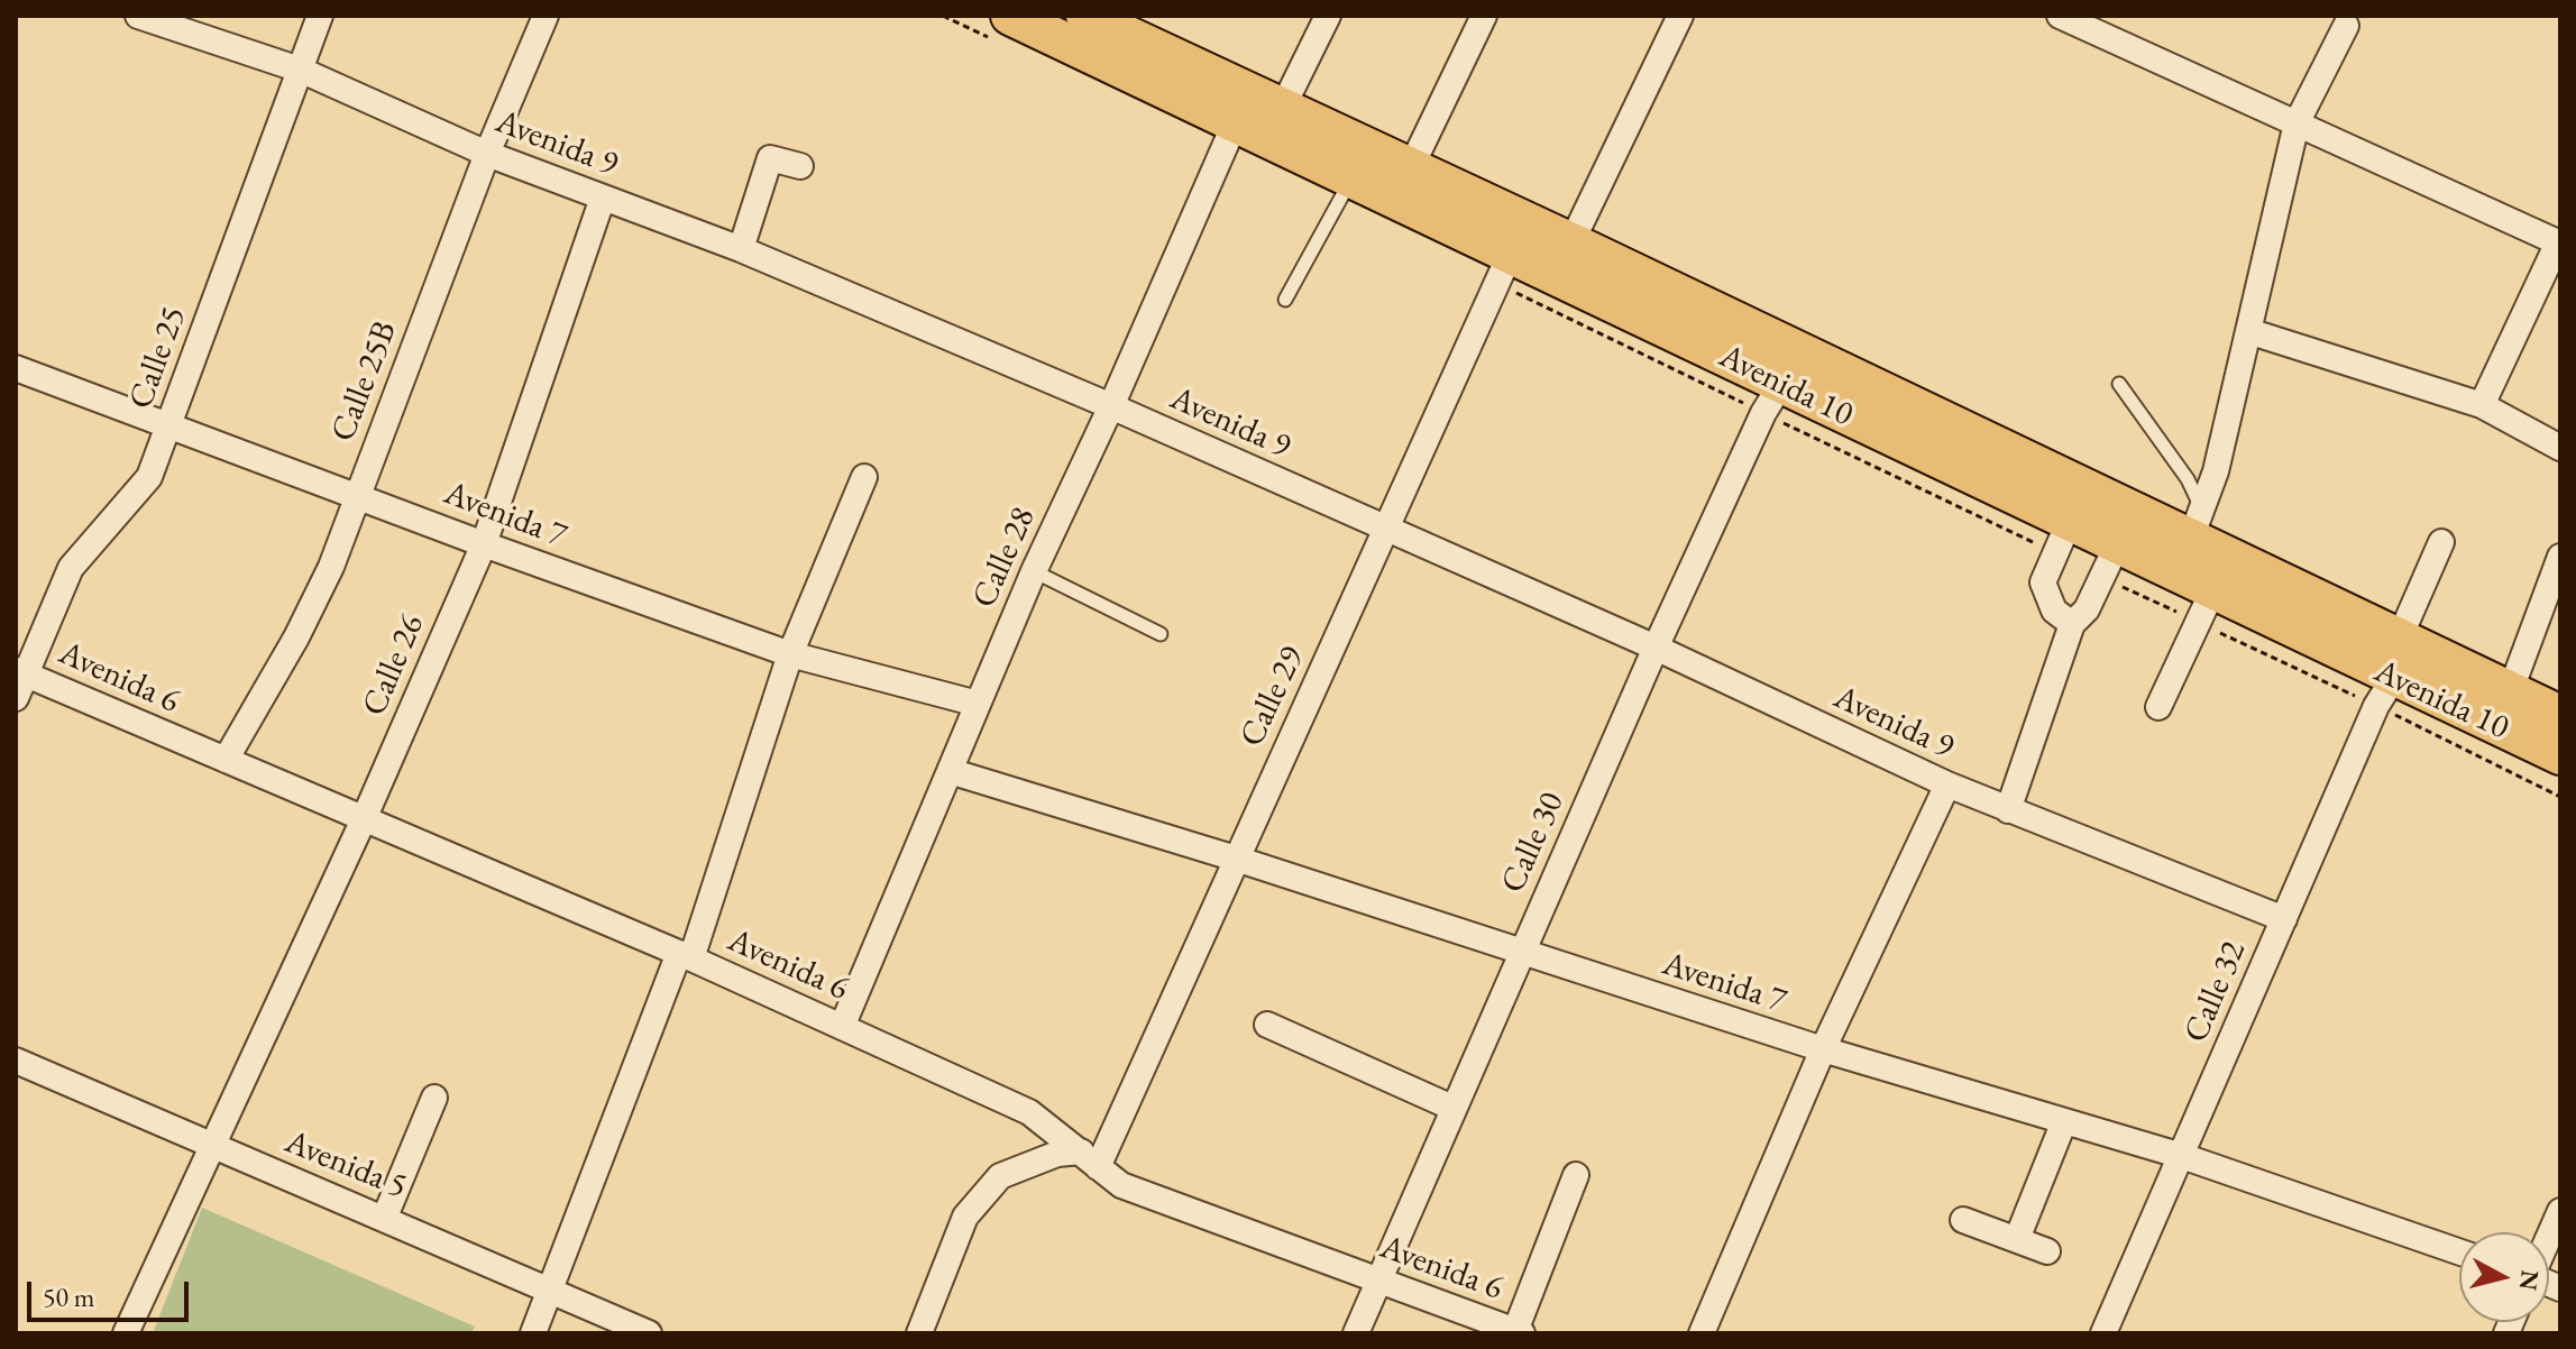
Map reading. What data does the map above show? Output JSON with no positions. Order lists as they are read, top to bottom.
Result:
{
  "streets": {
    "main road": ["Avenida 10"],
    "street": [
      "Avenida 9",
      "Calle 25",
      "Calle 25B",
      "Avenida 7",
      "Calle 28",
      "Calle 26",
      "Avenida 6",
      "Calle 29",
      "Calle 30",
      "Calle 32",
      "Avenida 5"
    ]
  },
  "crossings": [
    ["Avenida 9", "Calle 25"],
    ["Avenida 9", "Calle 25B"],
    ["Avenida 9", "Calle 28"],
    ["Avenida 9", "Calle 26"],
    ["Avenida 9", "Calle 29"],
    ["Avenida 9", "Calle 30"],
    ["Avenida 9", "Calle 32"],
    ["Calle 25", "Avenida 7"],
    ["Calle 25", "Avenida 6"],
    ["Calle 25B", "Avenida 7"],
    ["Calle 25B", "Avenida 6"],
    ["Avenida 10", "Calle 28"],
    ["Avenida 10", "Calle 29"],
    ["Avenida 10", "Calle 30"],
    ["Avenida 10", "Calle 32"],
    ["Avenida 7", "Calle 28"],
    ["Avenida 7", "Calle 26"],
    ["Avenida 7", "Calle 29"],
    ["Avenida 7", "Calle 30"],
    ["Avenida 7", "Calle 32"],
    ["Calle 28", "Avenida 6"],
    ["Calle 26", "Avenida 6"],
    ["Calle 26", "Avenida 5"],
    ["Avenida 6", "Calle 29"],
    ["Avenida 6", "Calle 30"]
  ],
  "scale_bar": "50 m",
  "north": "right"
}
